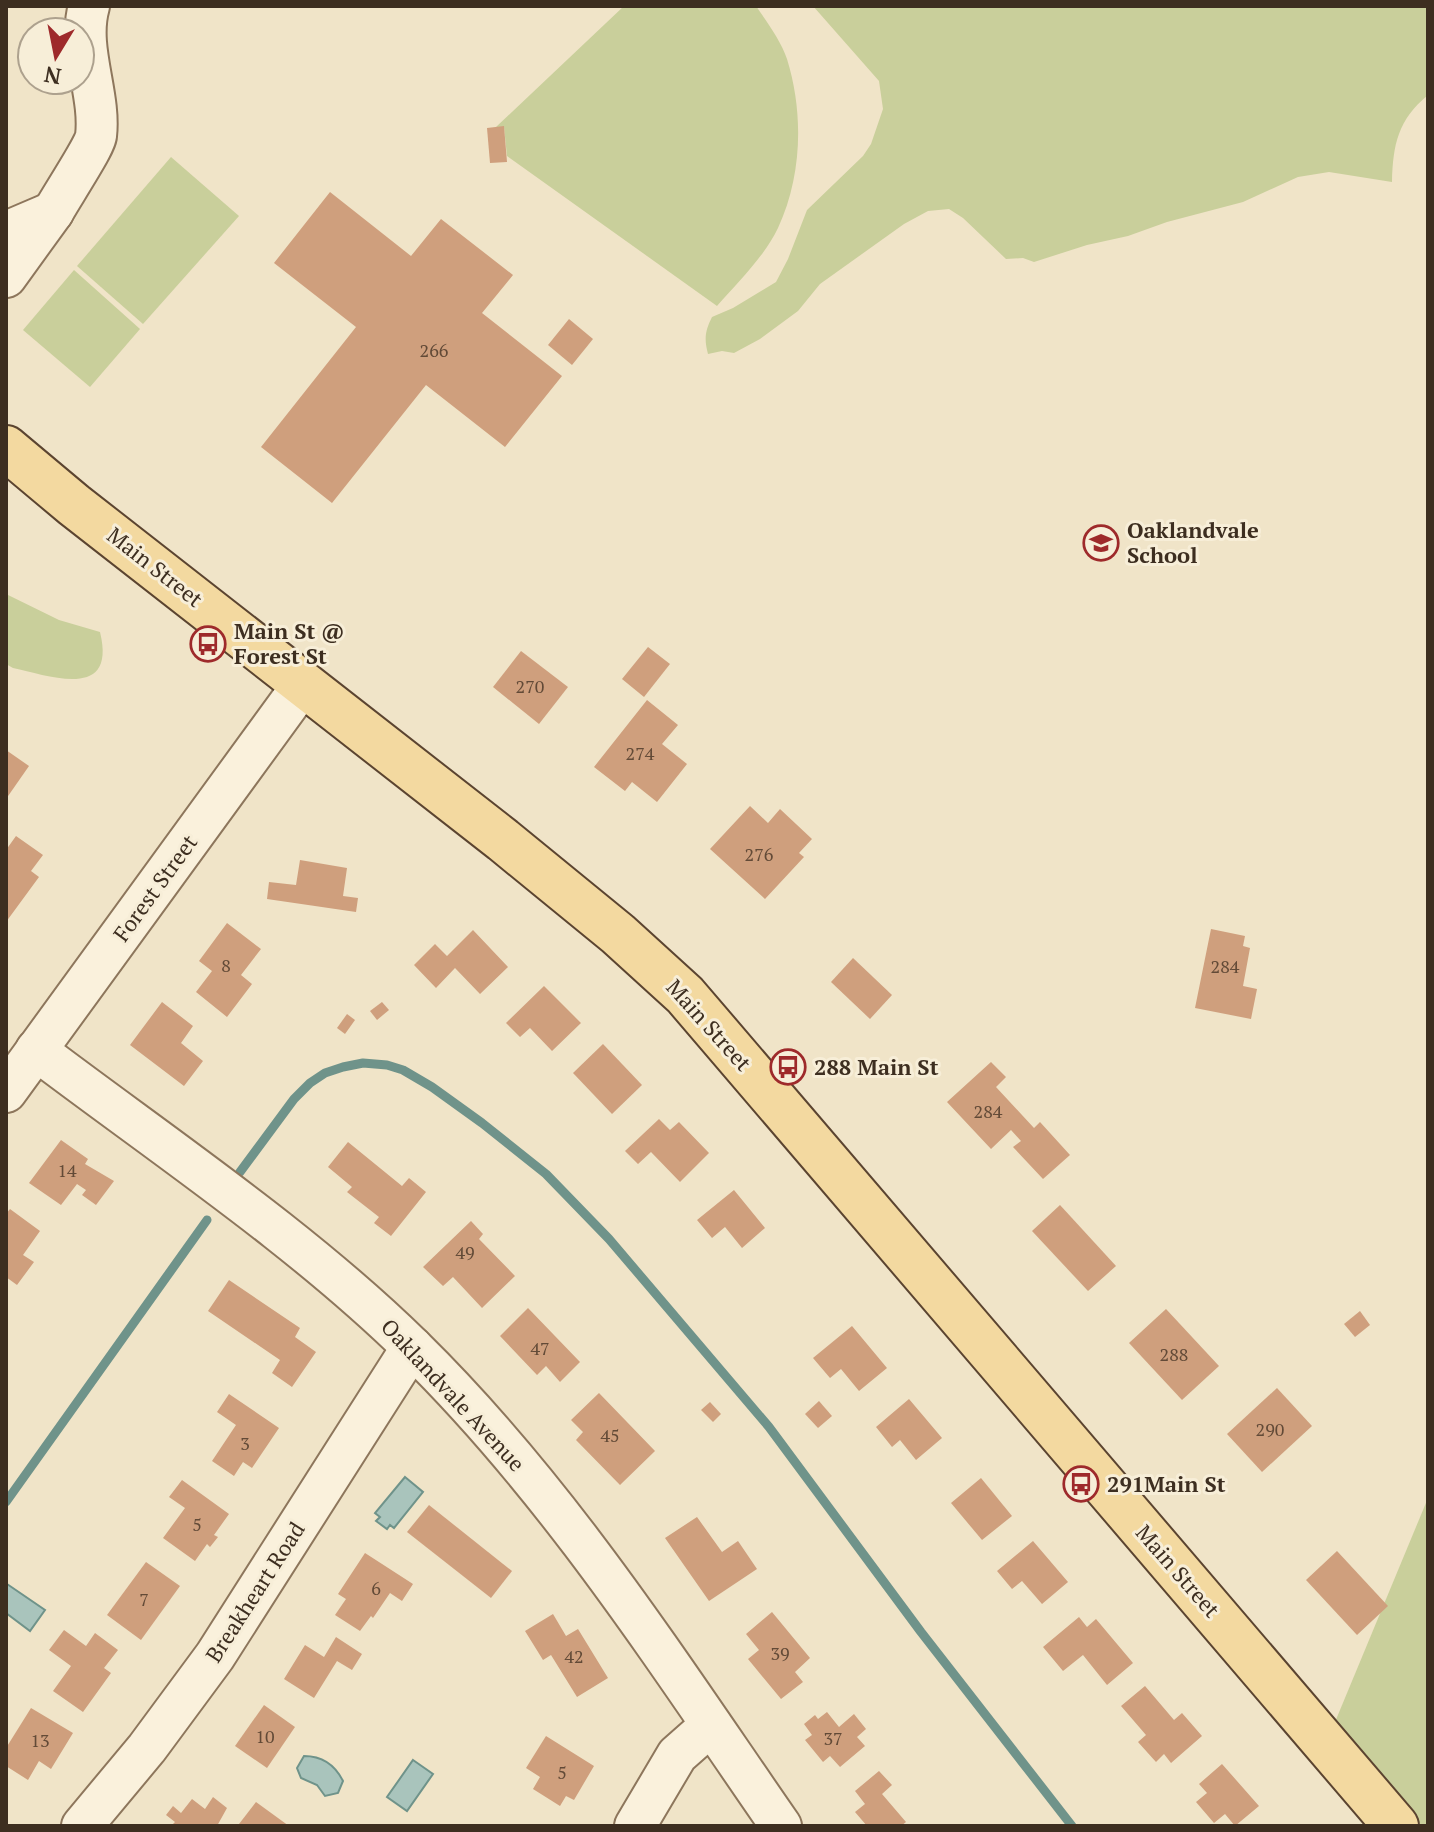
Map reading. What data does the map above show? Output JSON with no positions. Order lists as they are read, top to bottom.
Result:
{
  "streets": {
    "main road": ["Main Street"],
    "street": ["Forest Street", "Oaklandvale Avenue", "Breakheart Road"]
  },
  "crossings": [
    ["Main Street", "Forest Street"],
    ["Forest Street", "Oaklandvale Avenue"],
    ["Oaklandvale Avenue", "Breakheart Road"]
  ],
  "places": {
    "school or university": ["Oaklandvale School"],
    "bus stop": ["Main St @ Forest St", "288 Main St", "291Main St"]
  },
  "house_numbers": [
    "266",
    "270",
    "274",
    "276",
    "8",
    "284",
    "284",
    "14",
    "49",
    "47",
    "288",
    "290",
    "45",
    "3",
    "5",
    "6",
    "7",
    "39",
    "42",
    "10",
    "37",
    "13",
    "5"
  ],
  "north": "bottom"
}
